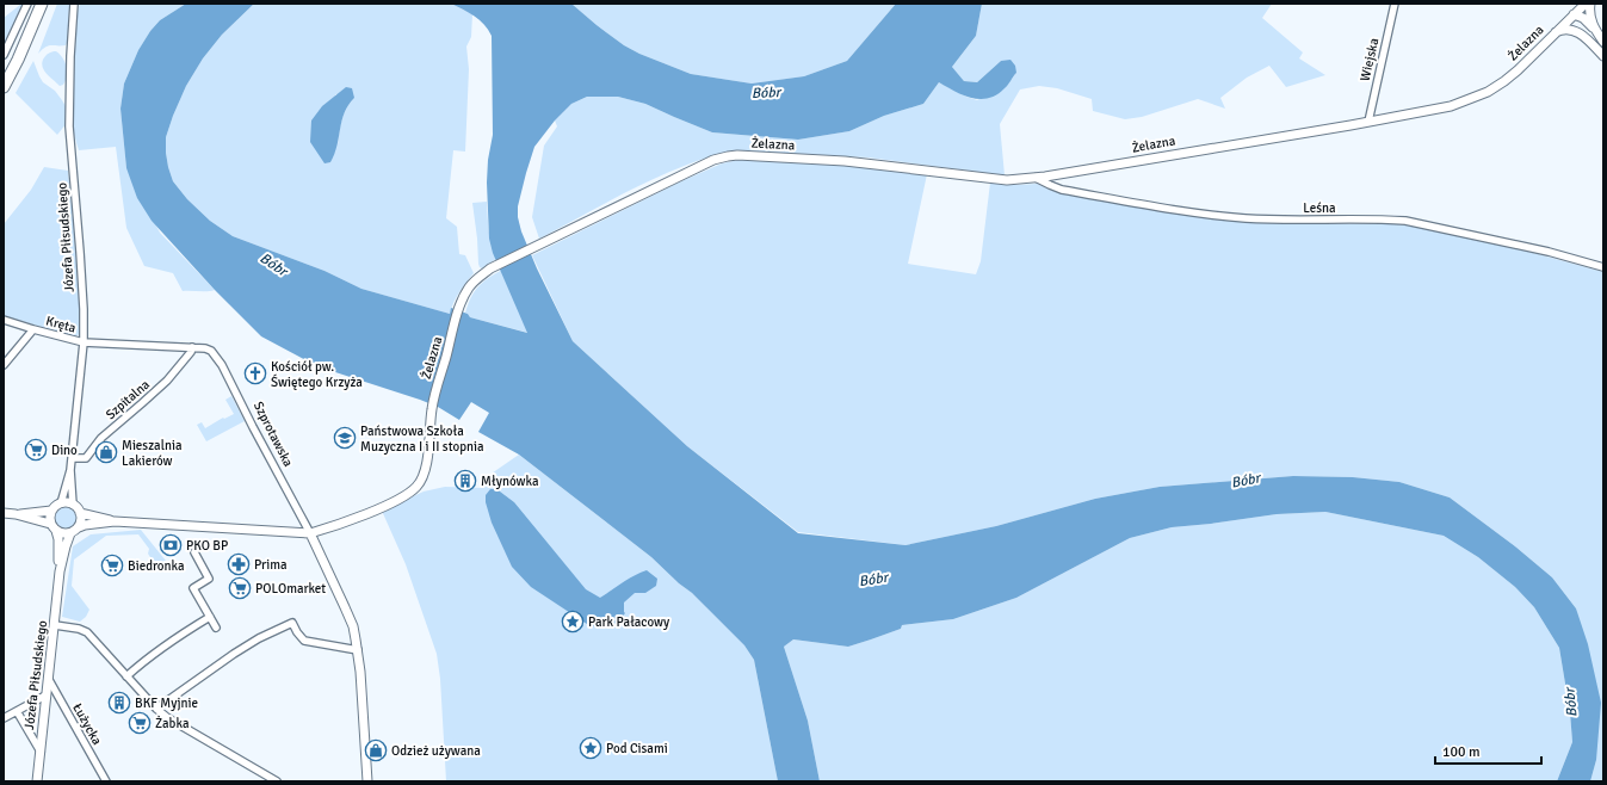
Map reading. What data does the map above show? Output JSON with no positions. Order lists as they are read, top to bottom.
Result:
{
  "streets": {
    "street": [
      "Żelazna",
      "Wiejska",
      "Leśna",
      "Józefa Piłsudskiego",
      "Kręta",
      "Szpitalna",
      "Szprotawska",
      "Łużycka"
    ]
  },
  "crossings": [
    ["Żelazna", "Wiejska"],
    ["Żelazna", "Leśna"],
    ["Żelazna", "Szprotawska"],
    ["Józefa Piłsudskiego", "Kręta"],
    ["Józefa Piłsudskiego", "Szpitalna"],
    ["Józefa Piłsudskiego", "Szprotawska"],
    ["Józefa Piłsudskiego", "Łużycka"],
    ["Kręta", "Szprotawska"],
    ["Szpitalna", "Szprotawska"]
  ],
  "water": ["Bóbr"],
  "places": {
    "church": ["Kościół pw. Świętego Krzyża"],
    "school or university": ["Państwowa Szkoła Muzyczna I i II stopnia"],
    "supermarket": [
      "Dino",
      "Biedronka",
      "POLOmarket",
      "Żabka"
    ],
    "shop": ["Mieszalnia Lakierów", "Odzież używana"],
    "building": ["Młynówka", "BKF Myjnie"],
    "bank": ["PKO BP"],
    "pharmacy": ["Prima"],
    "place": ["Park Pałacowy", "Pod Cisami"]
  },
  "scale_bar": "100 m"
}
